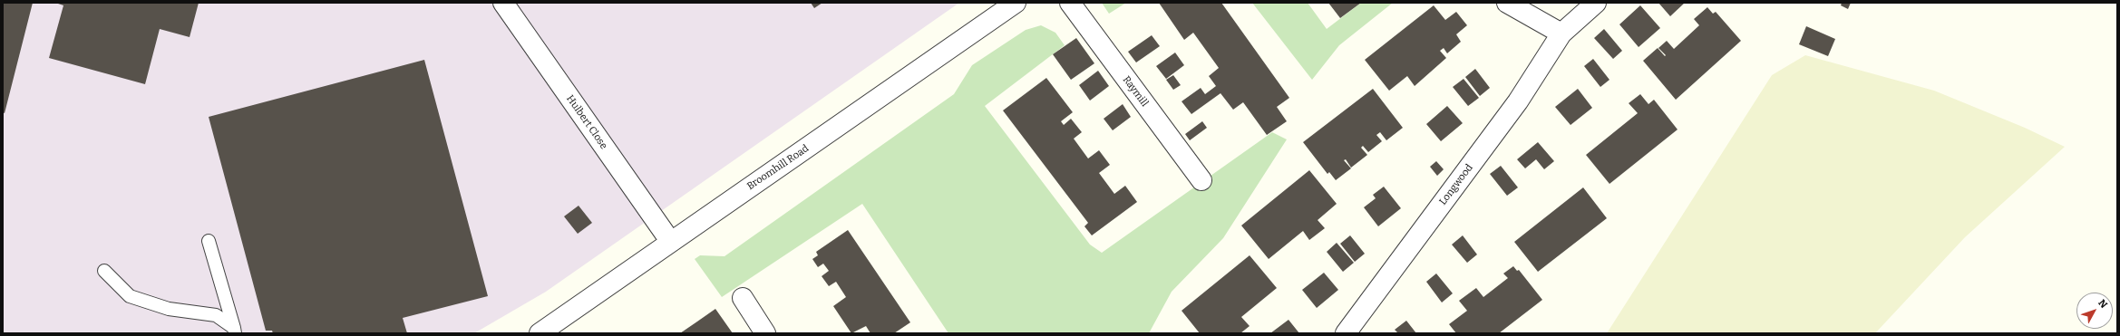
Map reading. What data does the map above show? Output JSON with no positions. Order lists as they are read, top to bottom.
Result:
{
  "streets": {
    "street": [
      "Raymill",
      "Hulbert Close",
      "Broomhill Road",
      "Longwood"
    ]
  },
  "crossings": [
    ["Hulbert Close", "Broomhill Road"]
  ],
  "north": "top right"
}
